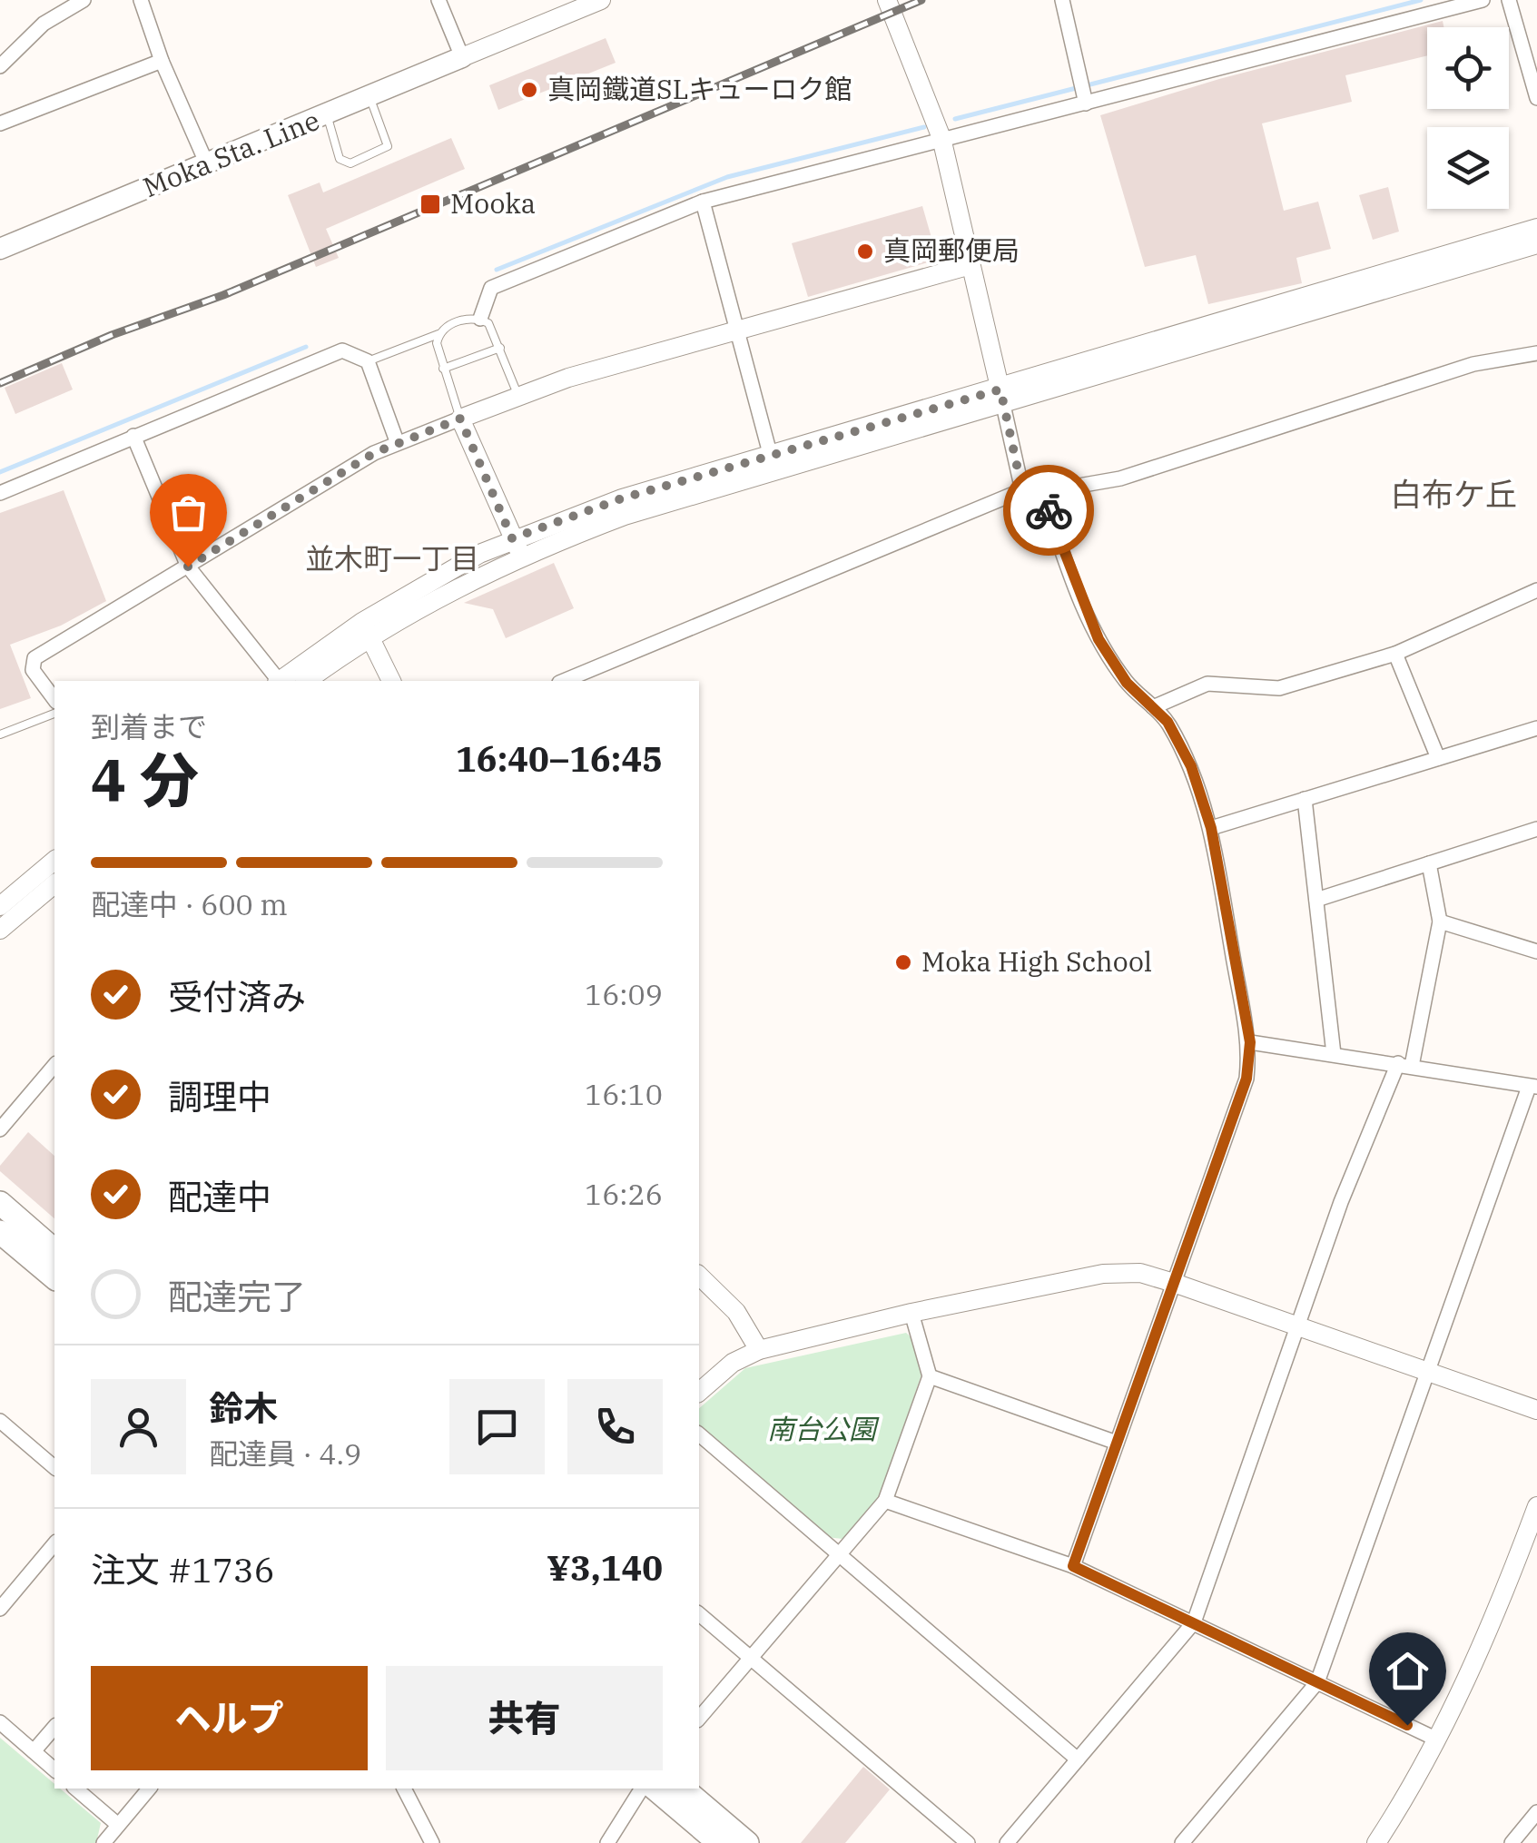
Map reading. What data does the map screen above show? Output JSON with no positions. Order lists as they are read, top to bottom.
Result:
{
  "streets": {
    "main road": ["Moka Sta. Line"]
  },
  "districts": ["白布ケ丘", "並木町一丁目"],
  "parks": ["南台公園"],
  "places": {
    "other": ["真岡鐵道SLキューロク館", "真岡郵便局", "Moka High School"],
    "transit": ["Mooka"]
  },
  "page": {
    "heading": ["4 分", "到着まで", "16:40–16:45"],
    "panel": [
      "鈴木",
      "配達員 · 4.9",
      "注文 #1736",
      "¥3,140"
    ],
    "bar": "配達中 · 600 m",
    "list": [
      ["受付済み", "16:09"],
      ["調理中", "16:10"],
      ["配達中", "16:26"],
      "配達完了"
    ],
    "buttons": ["ヘルプ", "共有"]
  }
}
